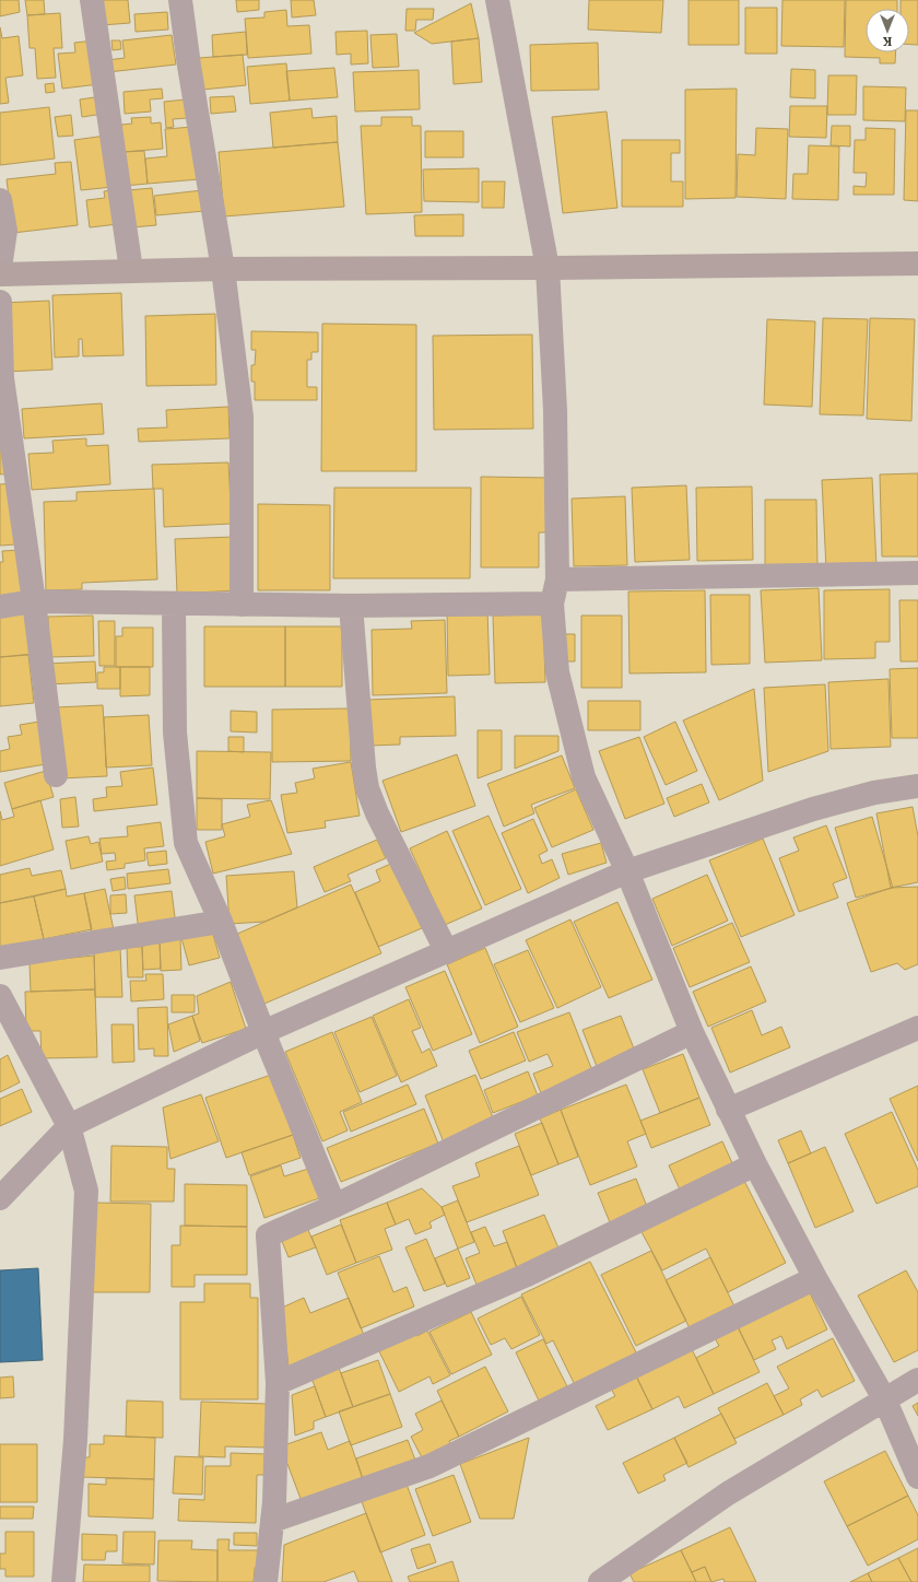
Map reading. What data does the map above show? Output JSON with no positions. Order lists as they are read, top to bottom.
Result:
{
  "north": "bottom"
}
